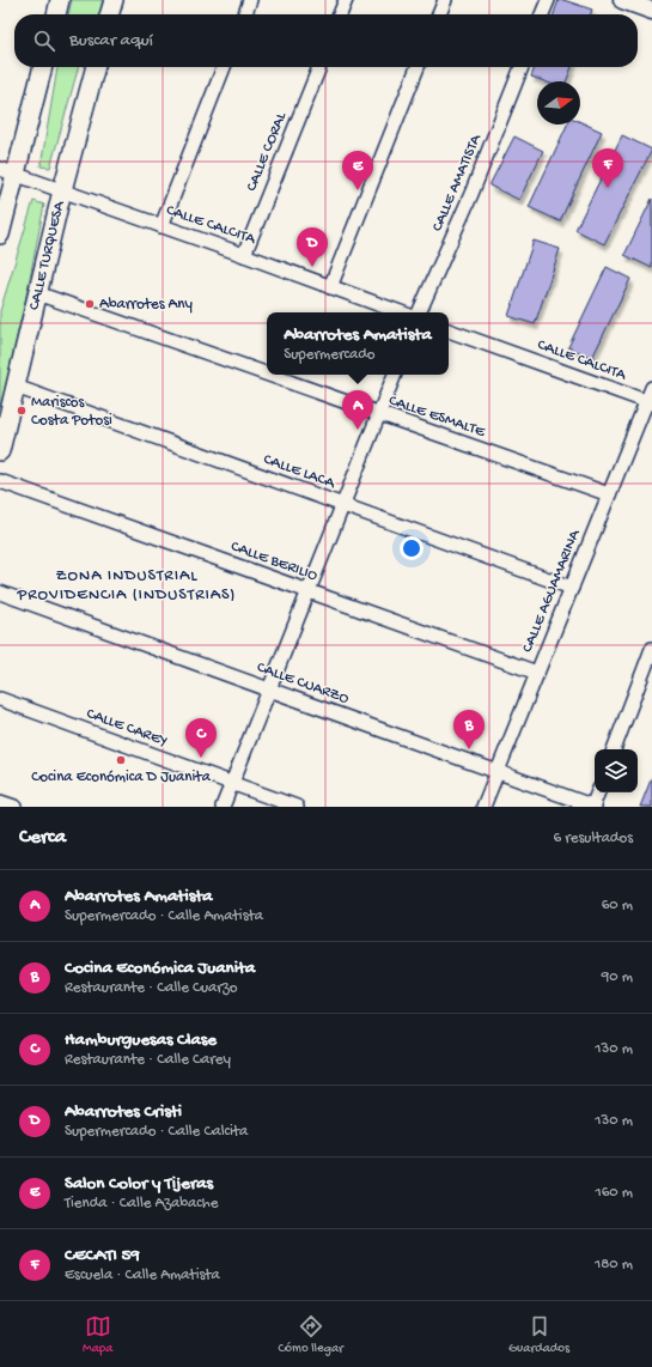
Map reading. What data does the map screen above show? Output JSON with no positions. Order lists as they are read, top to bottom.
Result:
{
  "streets": {
    "main road": ["CALLE TURQUESA"],
    "street": [
      "CALLE CORAL",
      "CALLE AMATISTA",
      "CALLE CALCITA",
      "CALLE ESMALTE",
      "CALLE LACA",
      "CALLE BERILIO",
      "CALLE AGUAMARINA",
      "CALLE CUARZO",
      "CALLE CAREY"
    ]
  },
  "crossings": [
    ["CALLE CORAL", "CALLE CALCITA"],
    ["CALLE CALCITA", "CALLE TURQUESA"],
    ["CALLE CALCITA", "CALLE AGUAMARINA"],
    ["CALLE TURQUESA", "CALLE ESMALTE"],
    ["CALLE TURQUESA", "CALLE LACA"],
    ["CALLE ESMALTE", "CALLE AGUAMARINA"],
    ["CALLE LACA", "CALLE AGUAMARINA"],
    ["CALLE BERILIO", "CALLE AGUAMARINA"],
    ["CALLE AGUAMARINA", "CALLE CUARZO"]
  ],
  "districts": ["ZONA INDUSTRIAL PROVIDENCIA (INDUSTRIAS)"],
  "places": ["Abarrotes Any", "Mariscos Costa Potosi", "Cocina Económica D Juanita"],
  "north": "right",
  "page": {
    "search": "Buscar aquí",
    "pins": [
      "F",
      "E",
      "D",
      "A",
      "B",
      "C"
    ],
    "popup": ["Abarrotes Amatista", "Supermercado"],
    "heading": ["Cerca", "6 resultados"],
    "list": [
      {
        "mark": "A",
        "name": "Abarrotes Amatista",
        "note": "Supermercado · Calle Amatista",
        "value": "60 m"
      },
      {
        "mark": "B",
        "name": "Cocina Económica Juanita",
        "note": "Restaurante · Calle Cuarzo",
        "value": "90 m"
      },
      {
        "mark": "C",
        "name": "Hamburguesas Clase",
        "note": "Restaurante · Calle Carey",
        "value": "130 m"
      },
      {
        "mark": "D",
        "name": "Abarrotes Cristi",
        "note": "Supermercado · Calle Calcita",
        "value": "130 m"
      },
      {
        "mark": "E",
        "name": "Salon Color y Tijeras",
        "note": "Tienda · Calle Azabache",
        "value": "160 m"
      },
      {
        "mark": "F",
        "name": "CECATI 59",
        "note": "Escuela · Calle Amatista",
        "value": "180 m"
      }
    ],
    "nav": ["Mapa", "Cómo llegar", "Guardados"]
  }
}
